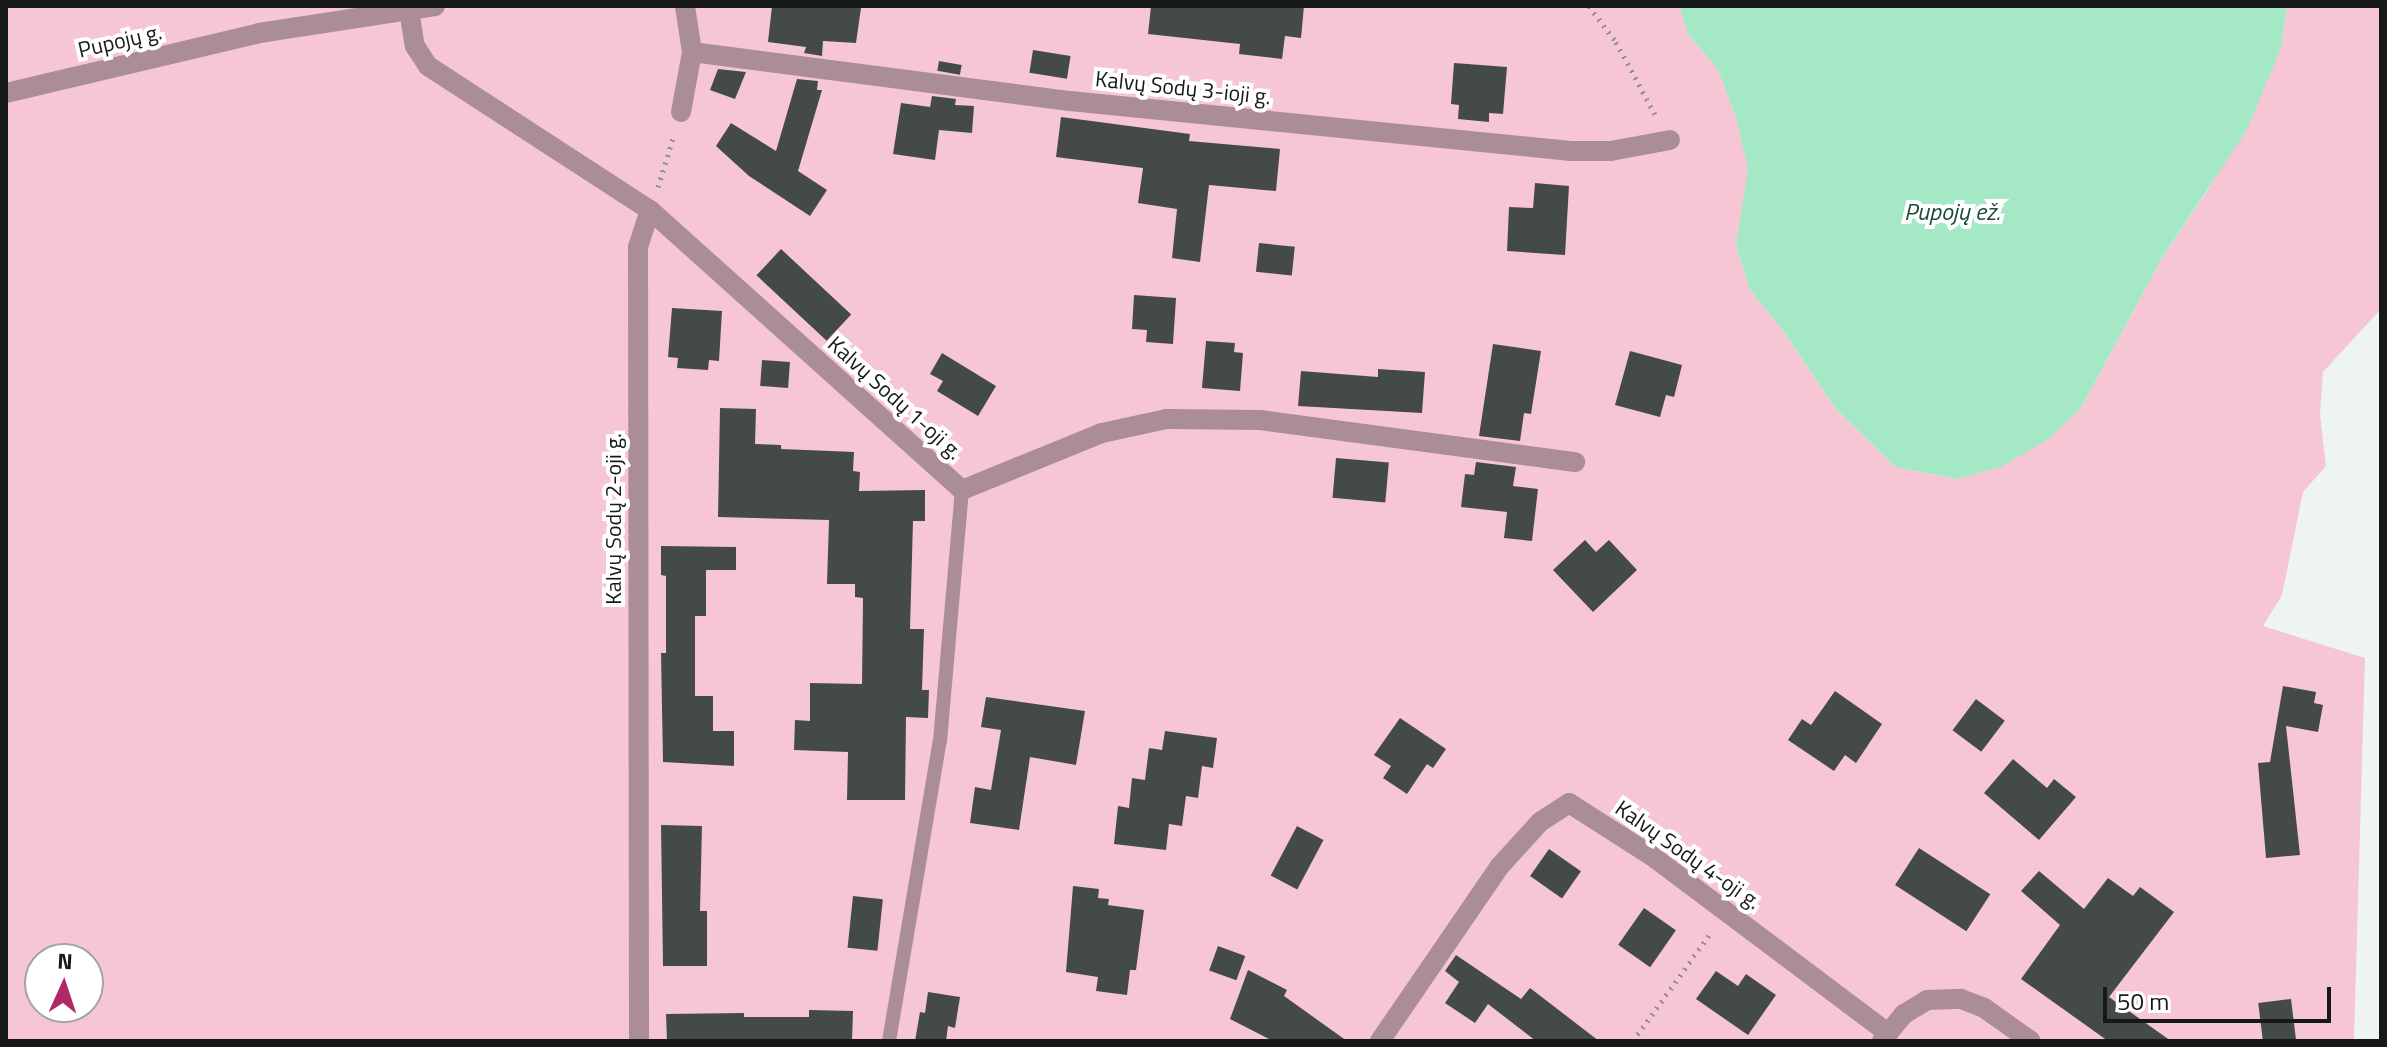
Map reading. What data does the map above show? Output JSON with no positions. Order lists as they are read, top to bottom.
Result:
{
  "streets": {
    "street": [
      "Pupojų g.",
      "Kalvų Sodų 3-ioji g.",
      "Kalvų Sodų 1-oji g.",
      "Kalvų Sodų 2-oji g.",
      "Kalvų Sodų 4-oji g."
    ]
  },
  "crossings": [
    ["Pupojų g.", "Kalvų Sodų 1-oji g."],
    ["Kalvų Sodų 1-oji g.", "Kalvų Sodų 2-oji g."]
  ],
  "water": ["Pupojų ež."],
  "scale_bar": "50 m",
  "north": "top"
}
